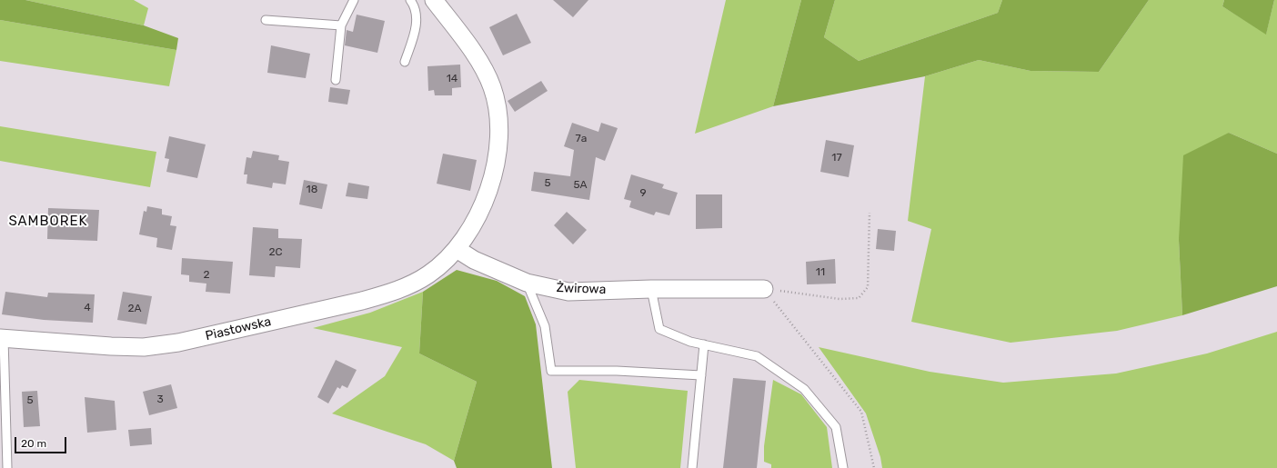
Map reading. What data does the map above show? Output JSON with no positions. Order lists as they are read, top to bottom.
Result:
{
  "streets": {
    "street": ["Żwirowa", "Piastowska"]
  },
  "crossings": [
    ["Żwirowa", "Piastowska"]
  ],
  "districts": ["SAMBOREK"],
  "house_numbers": [
    "14",
    "7a",
    "17",
    "5",
    "5A",
    "18",
    "9",
    "2C",
    "11",
    "2",
    "4",
    "2A",
    "3",
    "5"
  ],
  "scale_bar": "20 m"
}
